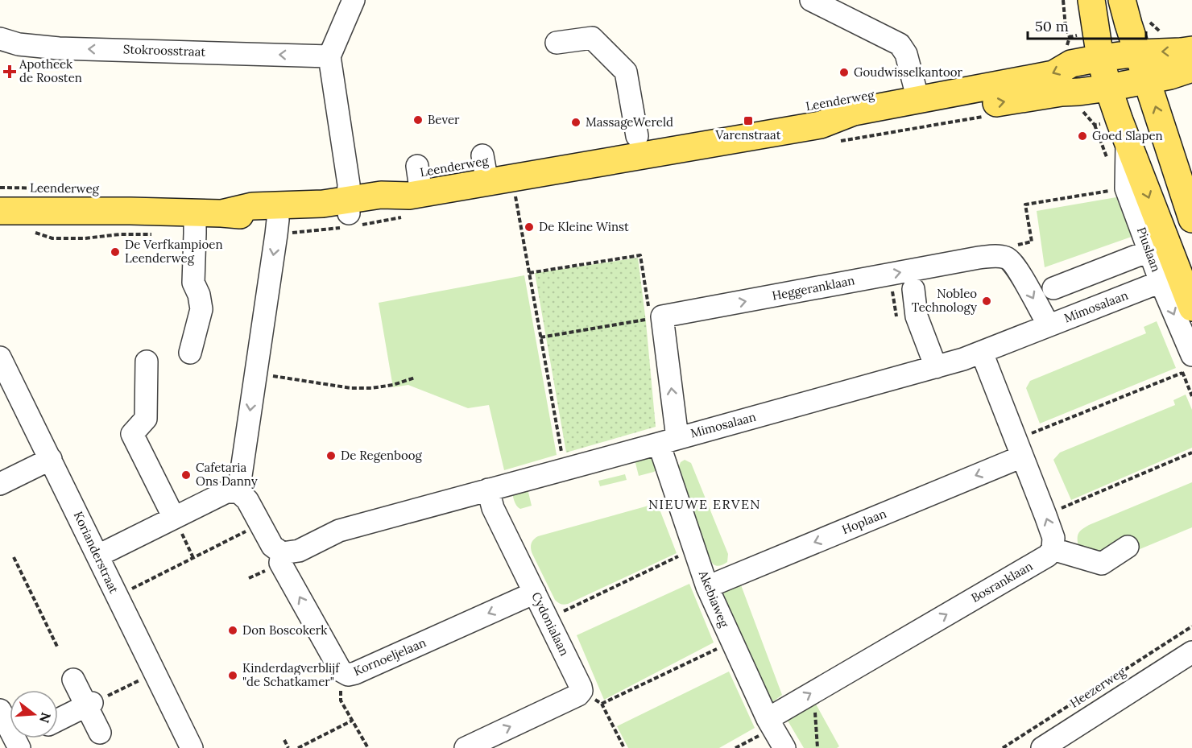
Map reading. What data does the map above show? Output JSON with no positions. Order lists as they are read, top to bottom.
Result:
{
  "streets": {
    "main road": ["Leenderweg", "Piuslaan"],
    "street": [
      "Stokroosstraat",
      "Heggeranklaan",
      "Mimosalaan",
      "Hoplaan",
      "Korianderstraat",
      "Bosranklaan",
      "Akebiaweg",
      "Cydonialaan",
      "Kornoeljelaan",
      "Heezerweg"
    ]
  },
  "crossings": [
    ["Leenderweg", "Piuslaan"],
    ["Piuslaan", "Mimosalaan"],
    ["Mimosalaan", "Akebiaweg"],
    ["Mimosalaan", "Cydonialaan"],
    ["Mimosalaan", "Kornoeljelaan"],
    ["Hoplaan", "Akebiaweg"],
    ["Bosranklaan", "Akebiaweg"],
    ["Cydonialaan", "Kornoeljelaan"]
  ],
  "one_way": [
    "Stokroosstraat",
    "Heggeranklaan",
    "Hoplaan",
    "Bosranklaan"
  ],
  "districts": ["NIEUWE ERVEN"],
  "places": {
    "health": ["Apotheek de Roosten"],
    "other": [
      "Goudwisselkantoor",
      "Bever",
      "MassageWereld",
      "Goed Slapen",
      "De Kleine Winst",
      "De Verfkampioen Leenderweg",
      "Nobleo Technology",
      "De Regenboog",
      "Cafetaria Ons Danny",
      "Don Boscokerk",
      "Kinderdagverblijf \"de Schatkamer\""
    ],
    "transit": ["Varenstraat"]
  },
  "scale_bar": "50 m",
  "north": "right"
}
